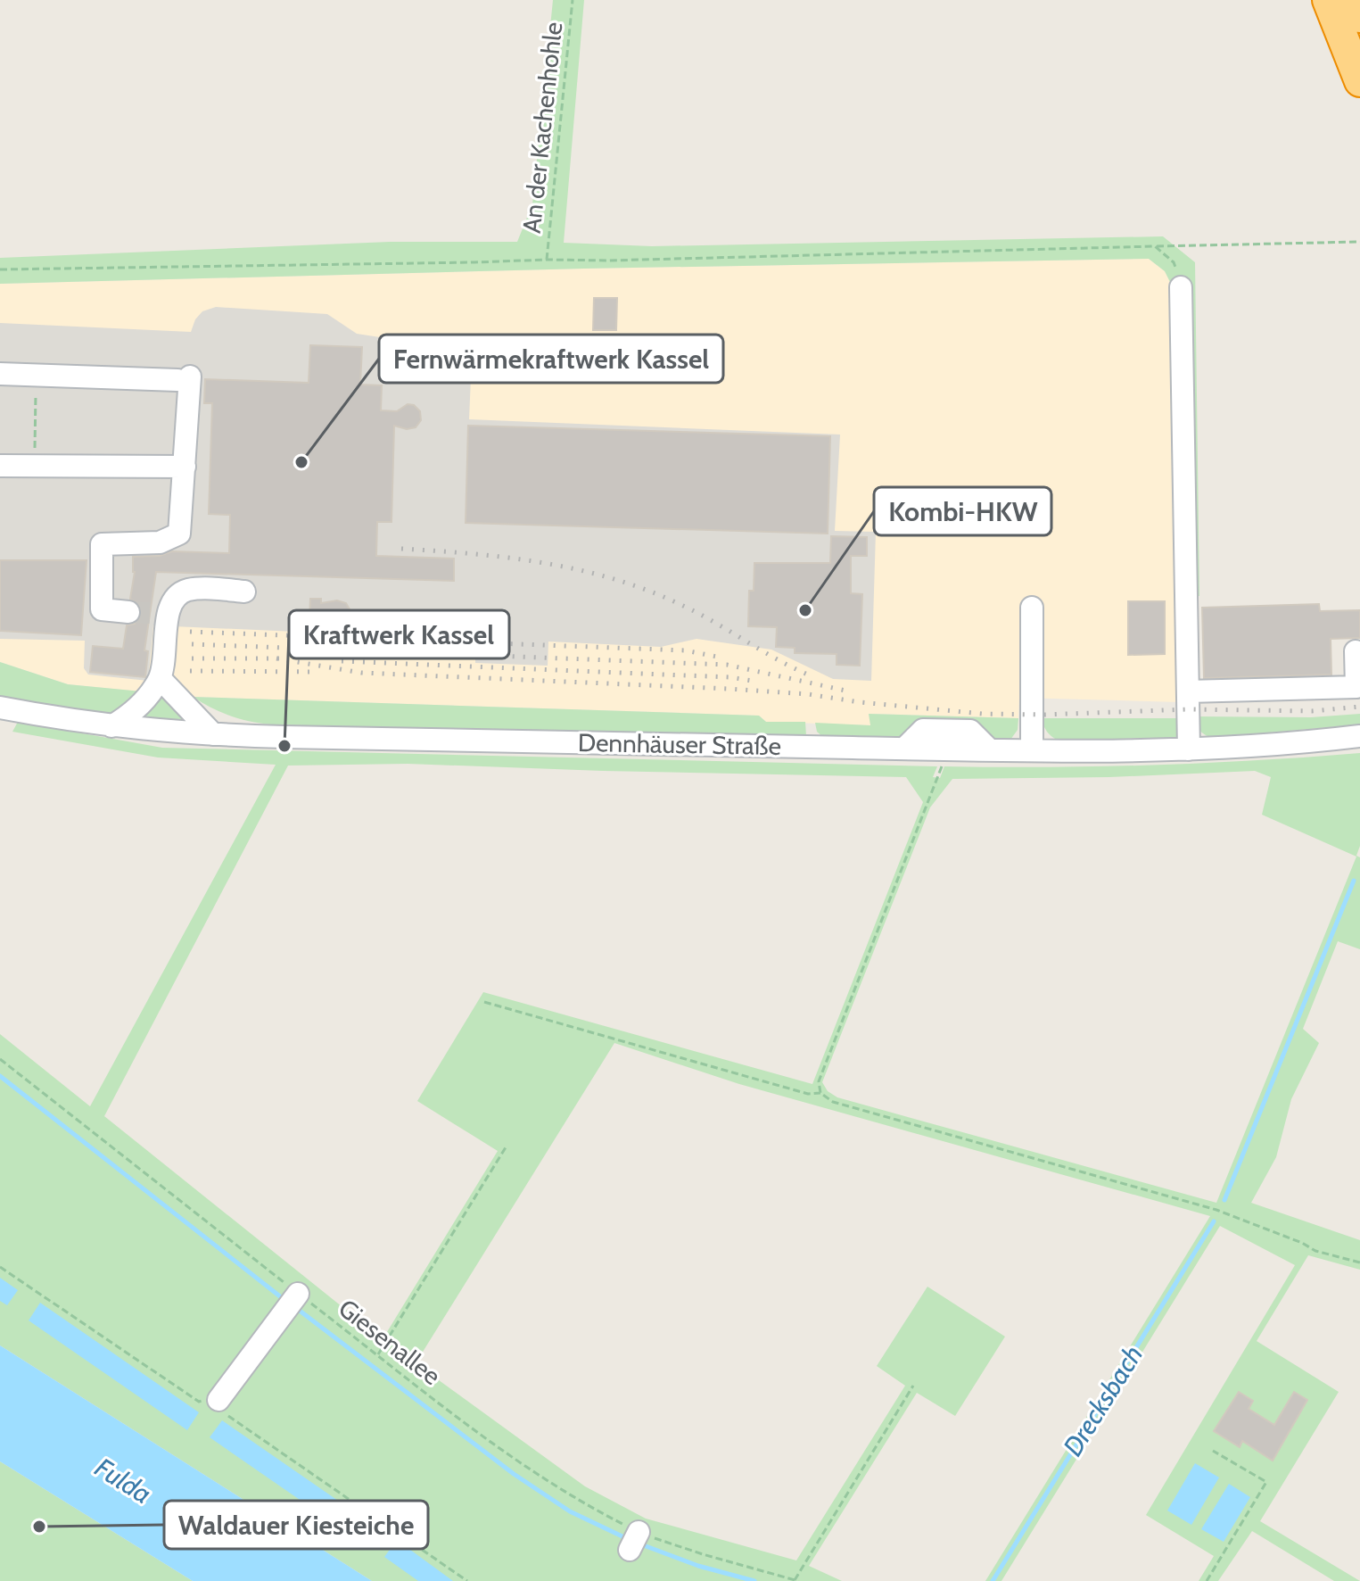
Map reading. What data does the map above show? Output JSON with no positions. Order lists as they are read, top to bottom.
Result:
{
  "streets": {
    "street": ["Dennhäuser Straße"],
    "path": ["An der Kachenhohle", "Giesenallee"]
  },
  "water": ["Drecksbach", "Fulda"],
  "places": [
    "Fernwärmekraftwerk Kassel",
    "Kombi-HKW",
    "Kraftwerk Kassel",
    "Waldauer Kiesteiche"
  ]
}
